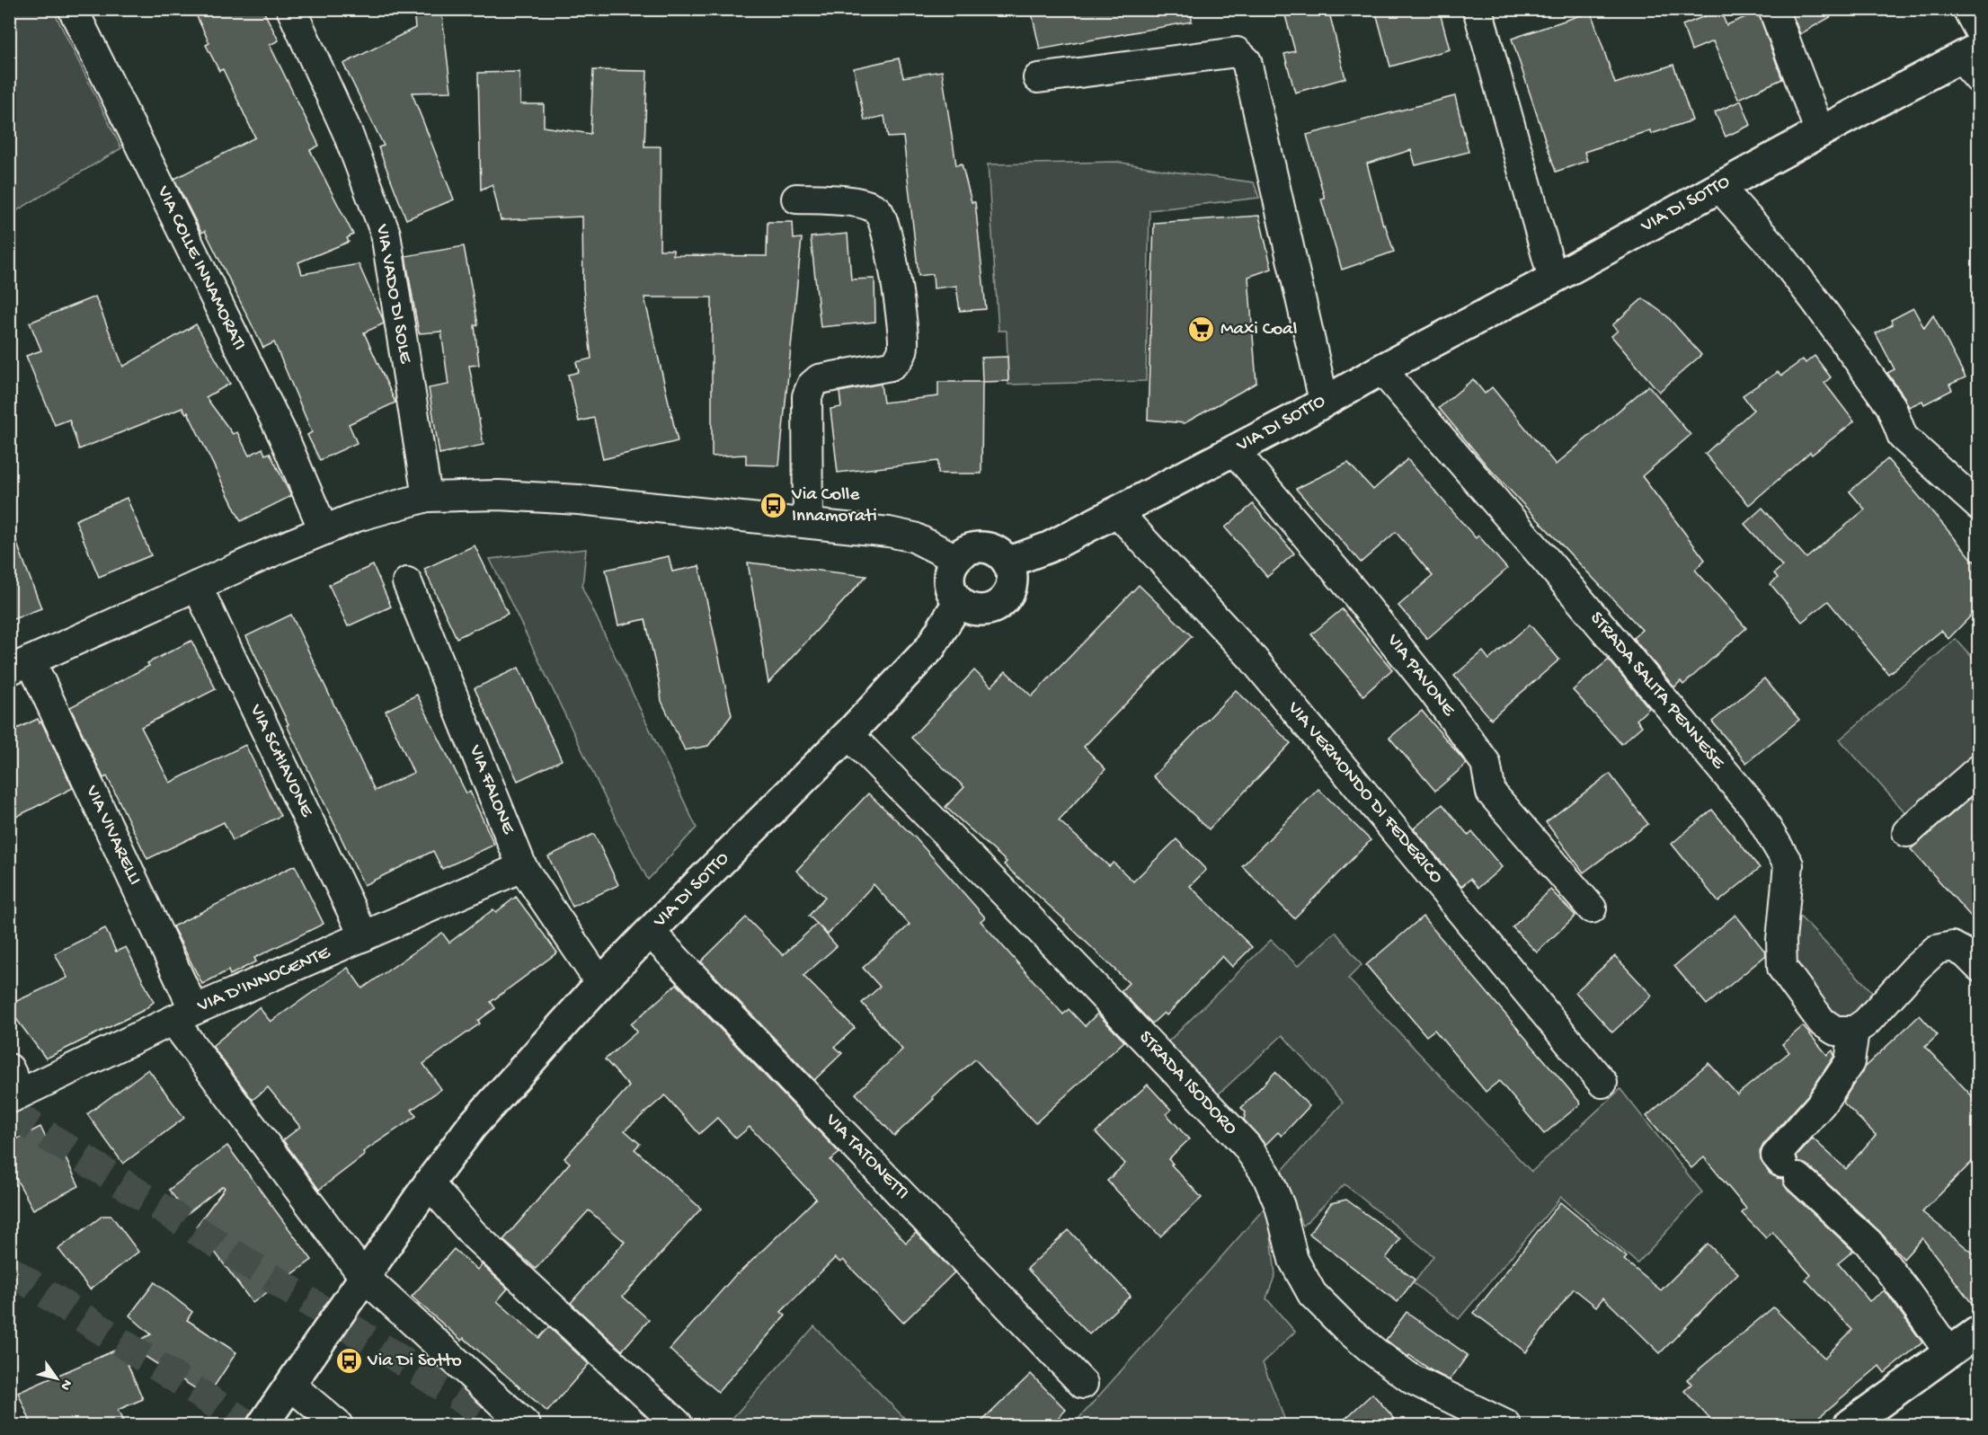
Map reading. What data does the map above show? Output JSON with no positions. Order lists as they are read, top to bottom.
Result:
{
  "streets": {
    "street": [
      "VIA DI SOTTO",
      "VIA COLLE INNAMORATI",
      "VIA VADO DI SOLE",
      "VIA PAVONE",
      "STRADA SALITA PENNESE",
      "VIA SCHIAVONE",
      "VIA FALONE",
      "VIA VERMONDO DI FEDERICO",
      "VIA VIVARELLI",
      "VIA D'INNOCENTE",
      "STRADA ISODORO",
      "VIA TATONETTI"
    ]
  },
  "crossings": [
    ["VIA DI SOTTO", "VIA PAVONE"],
    ["VIA DI SOTTO", "STRADA SALITA PENNESE"],
    ["VIA DI SOTTO", "VIA FALONE"],
    ["VIA DI SOTTO", "VIA VERMONDO DI FEDERICO"],
    ["VIA DI SOTTO", "VIA VIVARELLI"],
    ["VIA DI SOTTO", "STRADA ISODORO"],
    ["VIA DI SOTTO", "VIA TATONETTI"],
    ["VIA SCHIAVONE", "VIA D'INNOCENTE"],
    ["VIA FALONE", "VIA D'INNOCENTE"],
    ["VIA VIVARELLI", "VIA D'INNOCENTE"]
  ],
  "places": {
    "supermarket": ["Maxi Coal"],
    "bus stop": ["Via Colle Innamorati", "Via Di Sotto"]
  },
  "north": "bottom right"
}
